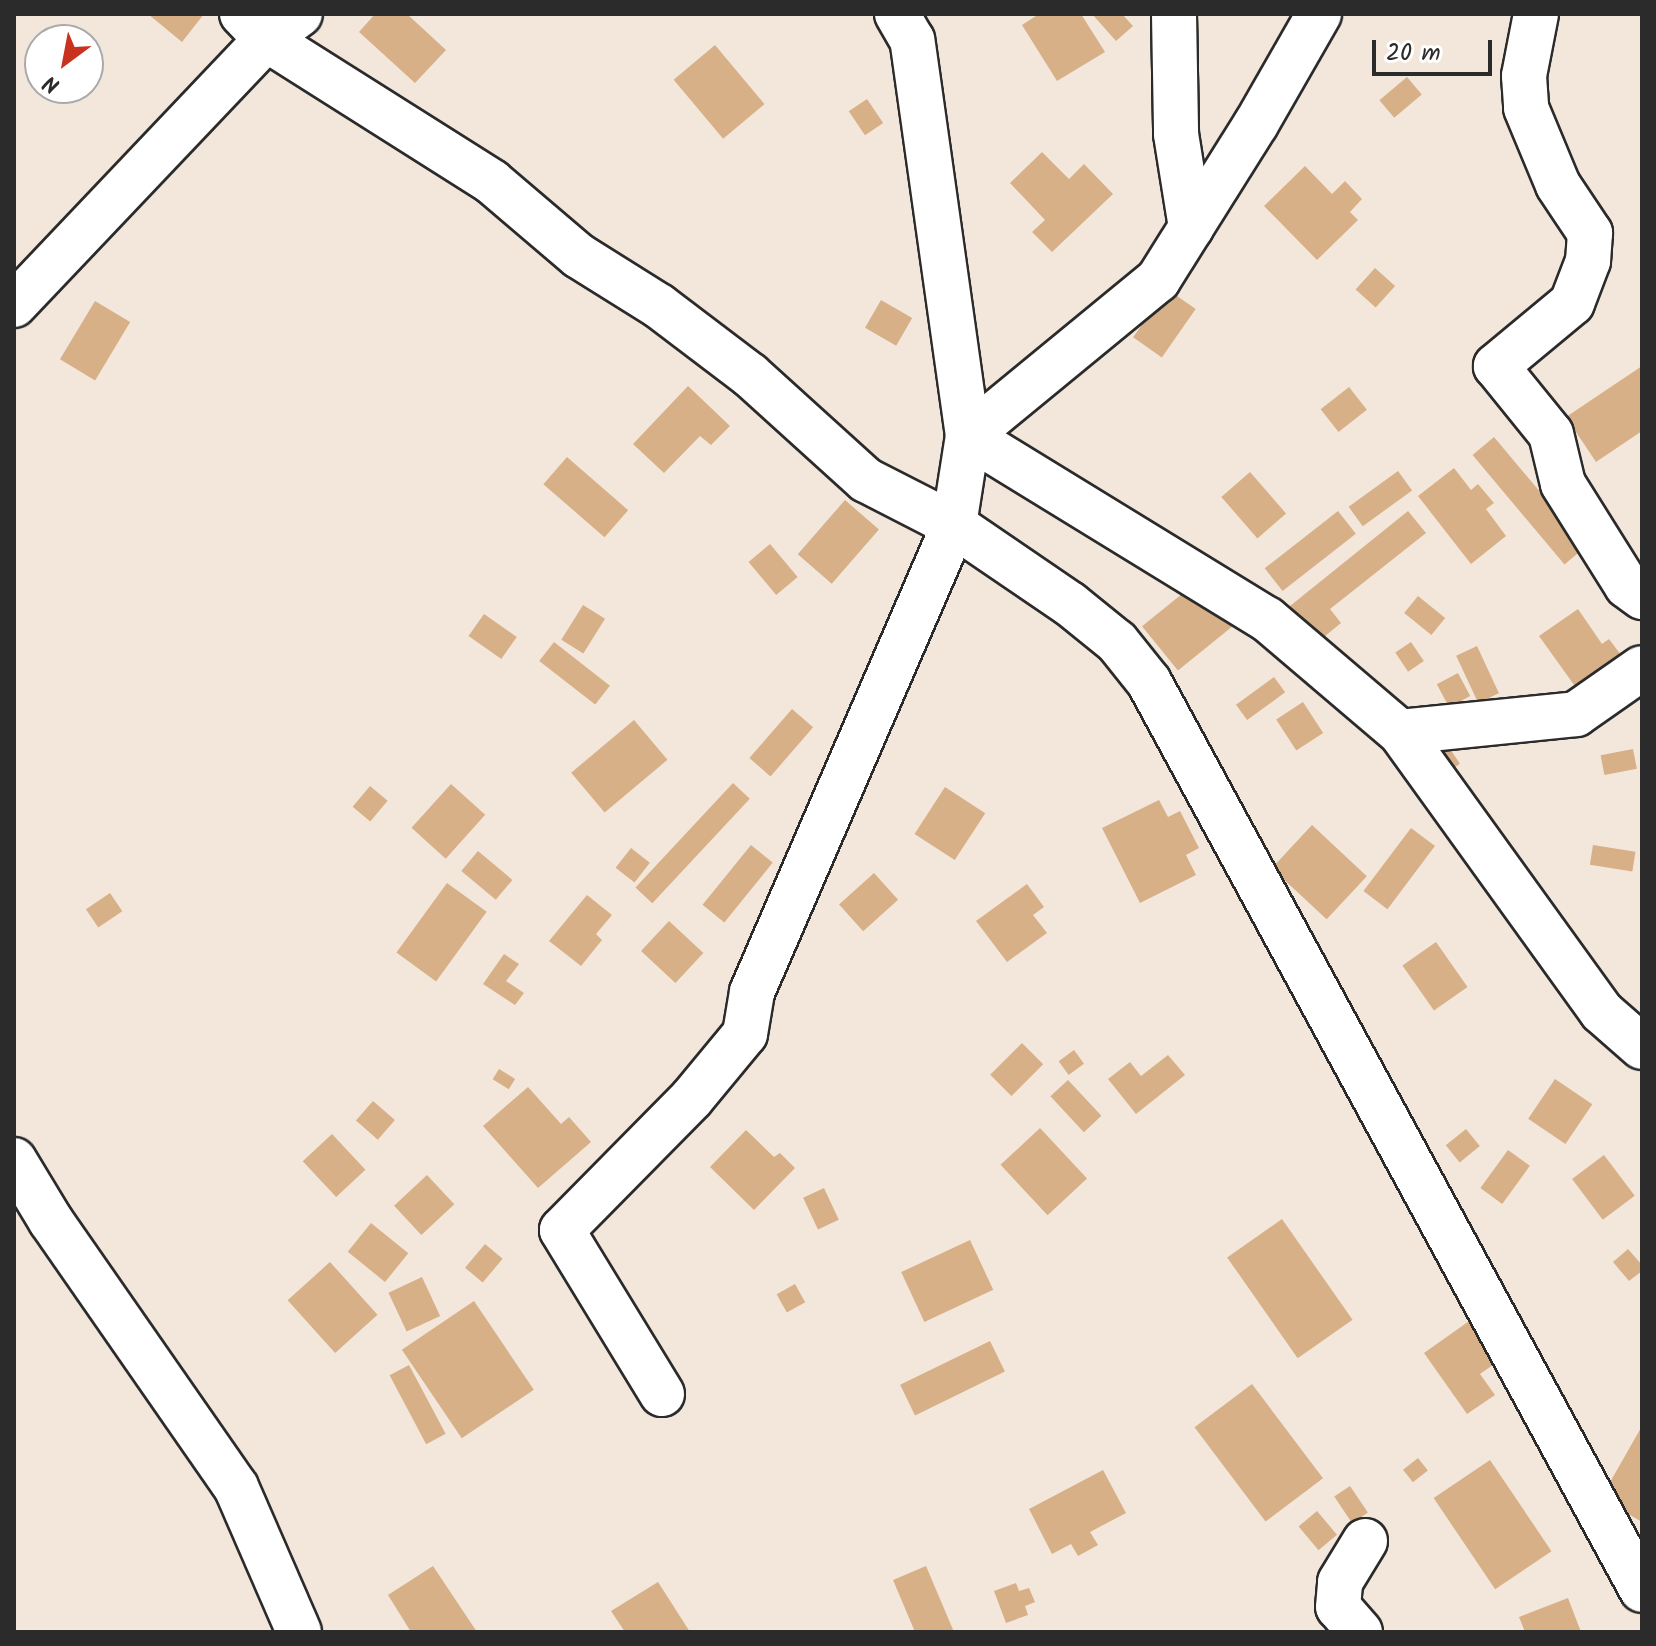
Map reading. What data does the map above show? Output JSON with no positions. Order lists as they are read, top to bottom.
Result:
{
  "scale_bar": "20 m",
  "north": "bottom left"
}
